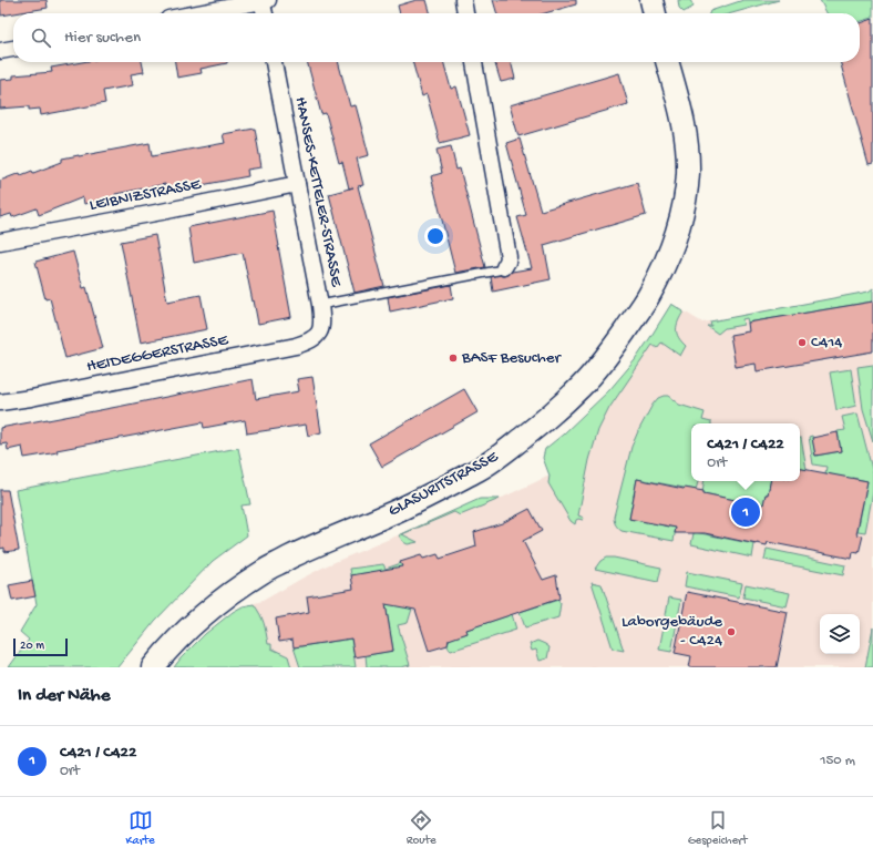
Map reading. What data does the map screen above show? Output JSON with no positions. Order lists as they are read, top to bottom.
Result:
{
  "streets": {
    "main road": ["GLASURITSTRASSE"],
    "street": ["HANSES-KETTELER-STRASSE", "LEIBNIZSTRASSE", "HEIDEGGERSTRASSE"]
  },
  "crossings": [
    ["HANSES-KETTELER-STRASSE", "LEIBNIZSTRASSE"],
    ["HANSES-KETTELER-STRASSE", "HEIDEGGERSTRASSE"]
  ],
  "places": ["C414", "BASF Besucher", "Laborgebäude - C424"],
  "scale_bar": "20 m",
  "page": {
    "search": "Hier suchen",
    "popup": ["C421 / C422", "Ort"],
    "pins": "1",
    "scale": "20 m",
    "heading": "In der Nähe",
    "list": [
      {
        "mark": "1",
        "name": "C421 / C422",
        "note": "Ort",
        "value": "150 m"
      }
    ],
    "nav": ["Karte", "Route", "Gespeichert"]
  }
}
